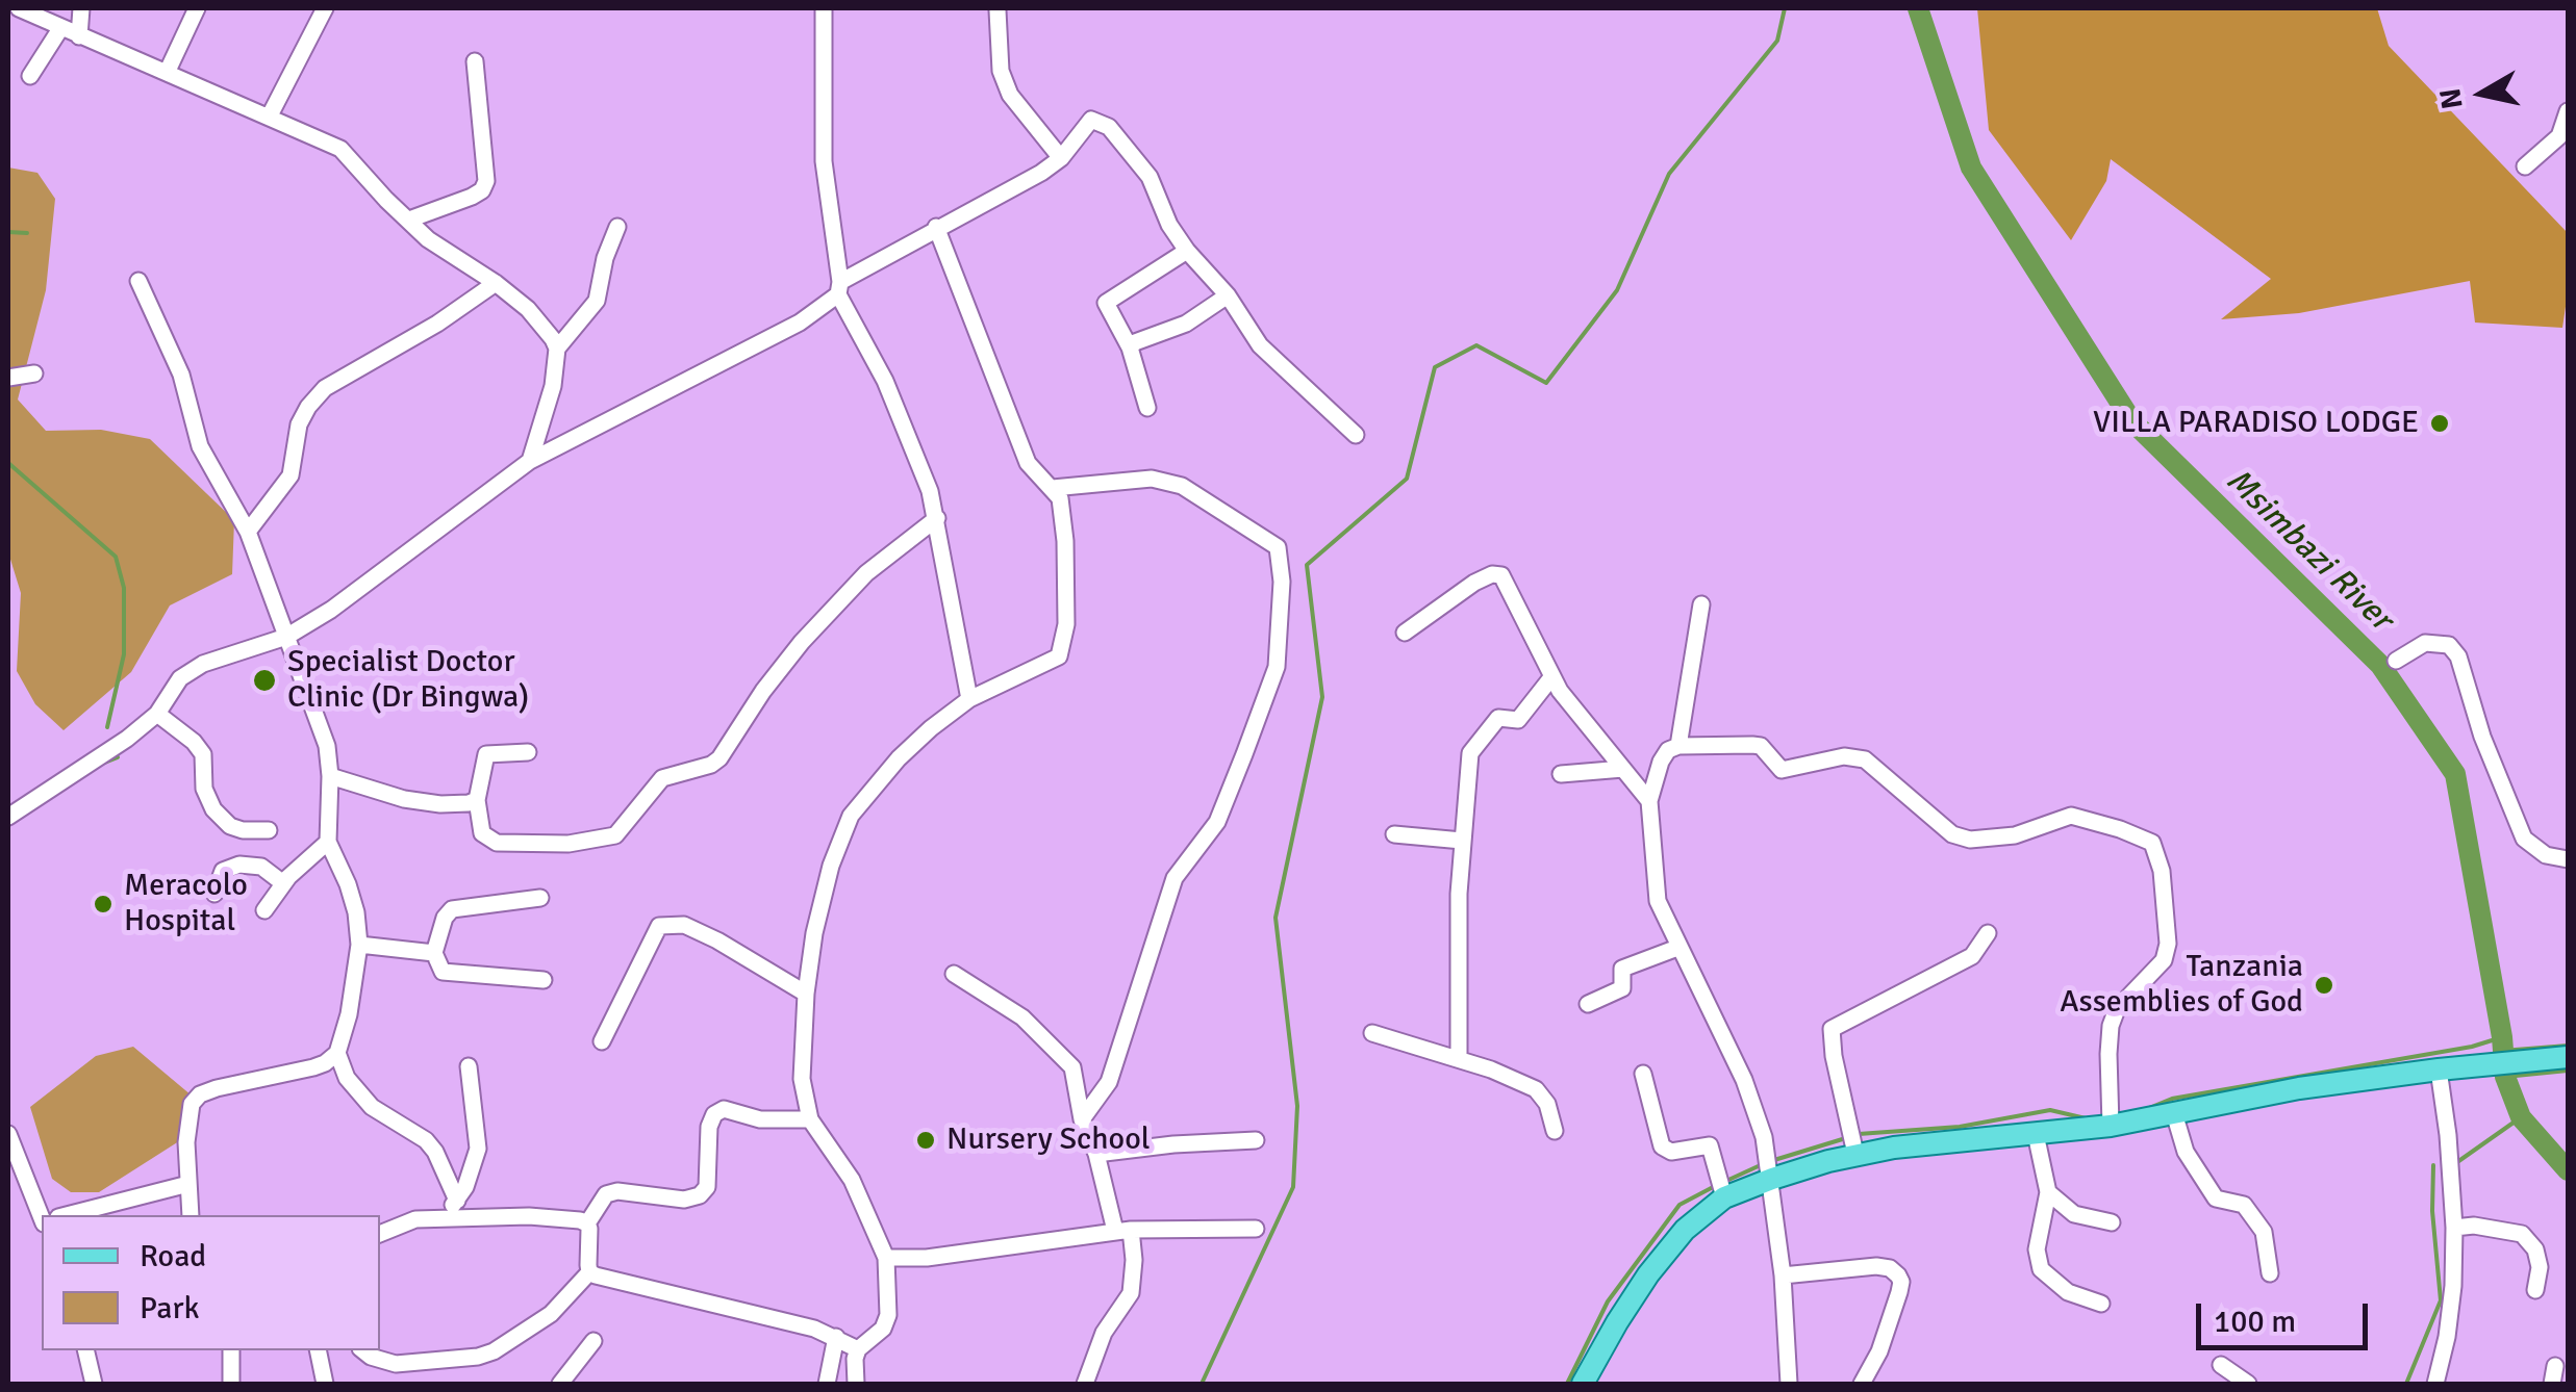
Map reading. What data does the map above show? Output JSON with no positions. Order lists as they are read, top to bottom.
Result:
{
  "water": ["Msimbazi River"],
  "places": [
    "VILLA PARADISO LODGE",
    "Specialist Doctor Clinic (Dr Bingwa)",
    "Meracolo Hospital",
    "Tanzania Assemblies of God",
    "Nursery School"
  ],
  "legend": ["Road", "Park"],
  "scale_bar": "100 m",
  "north": "left"
}
